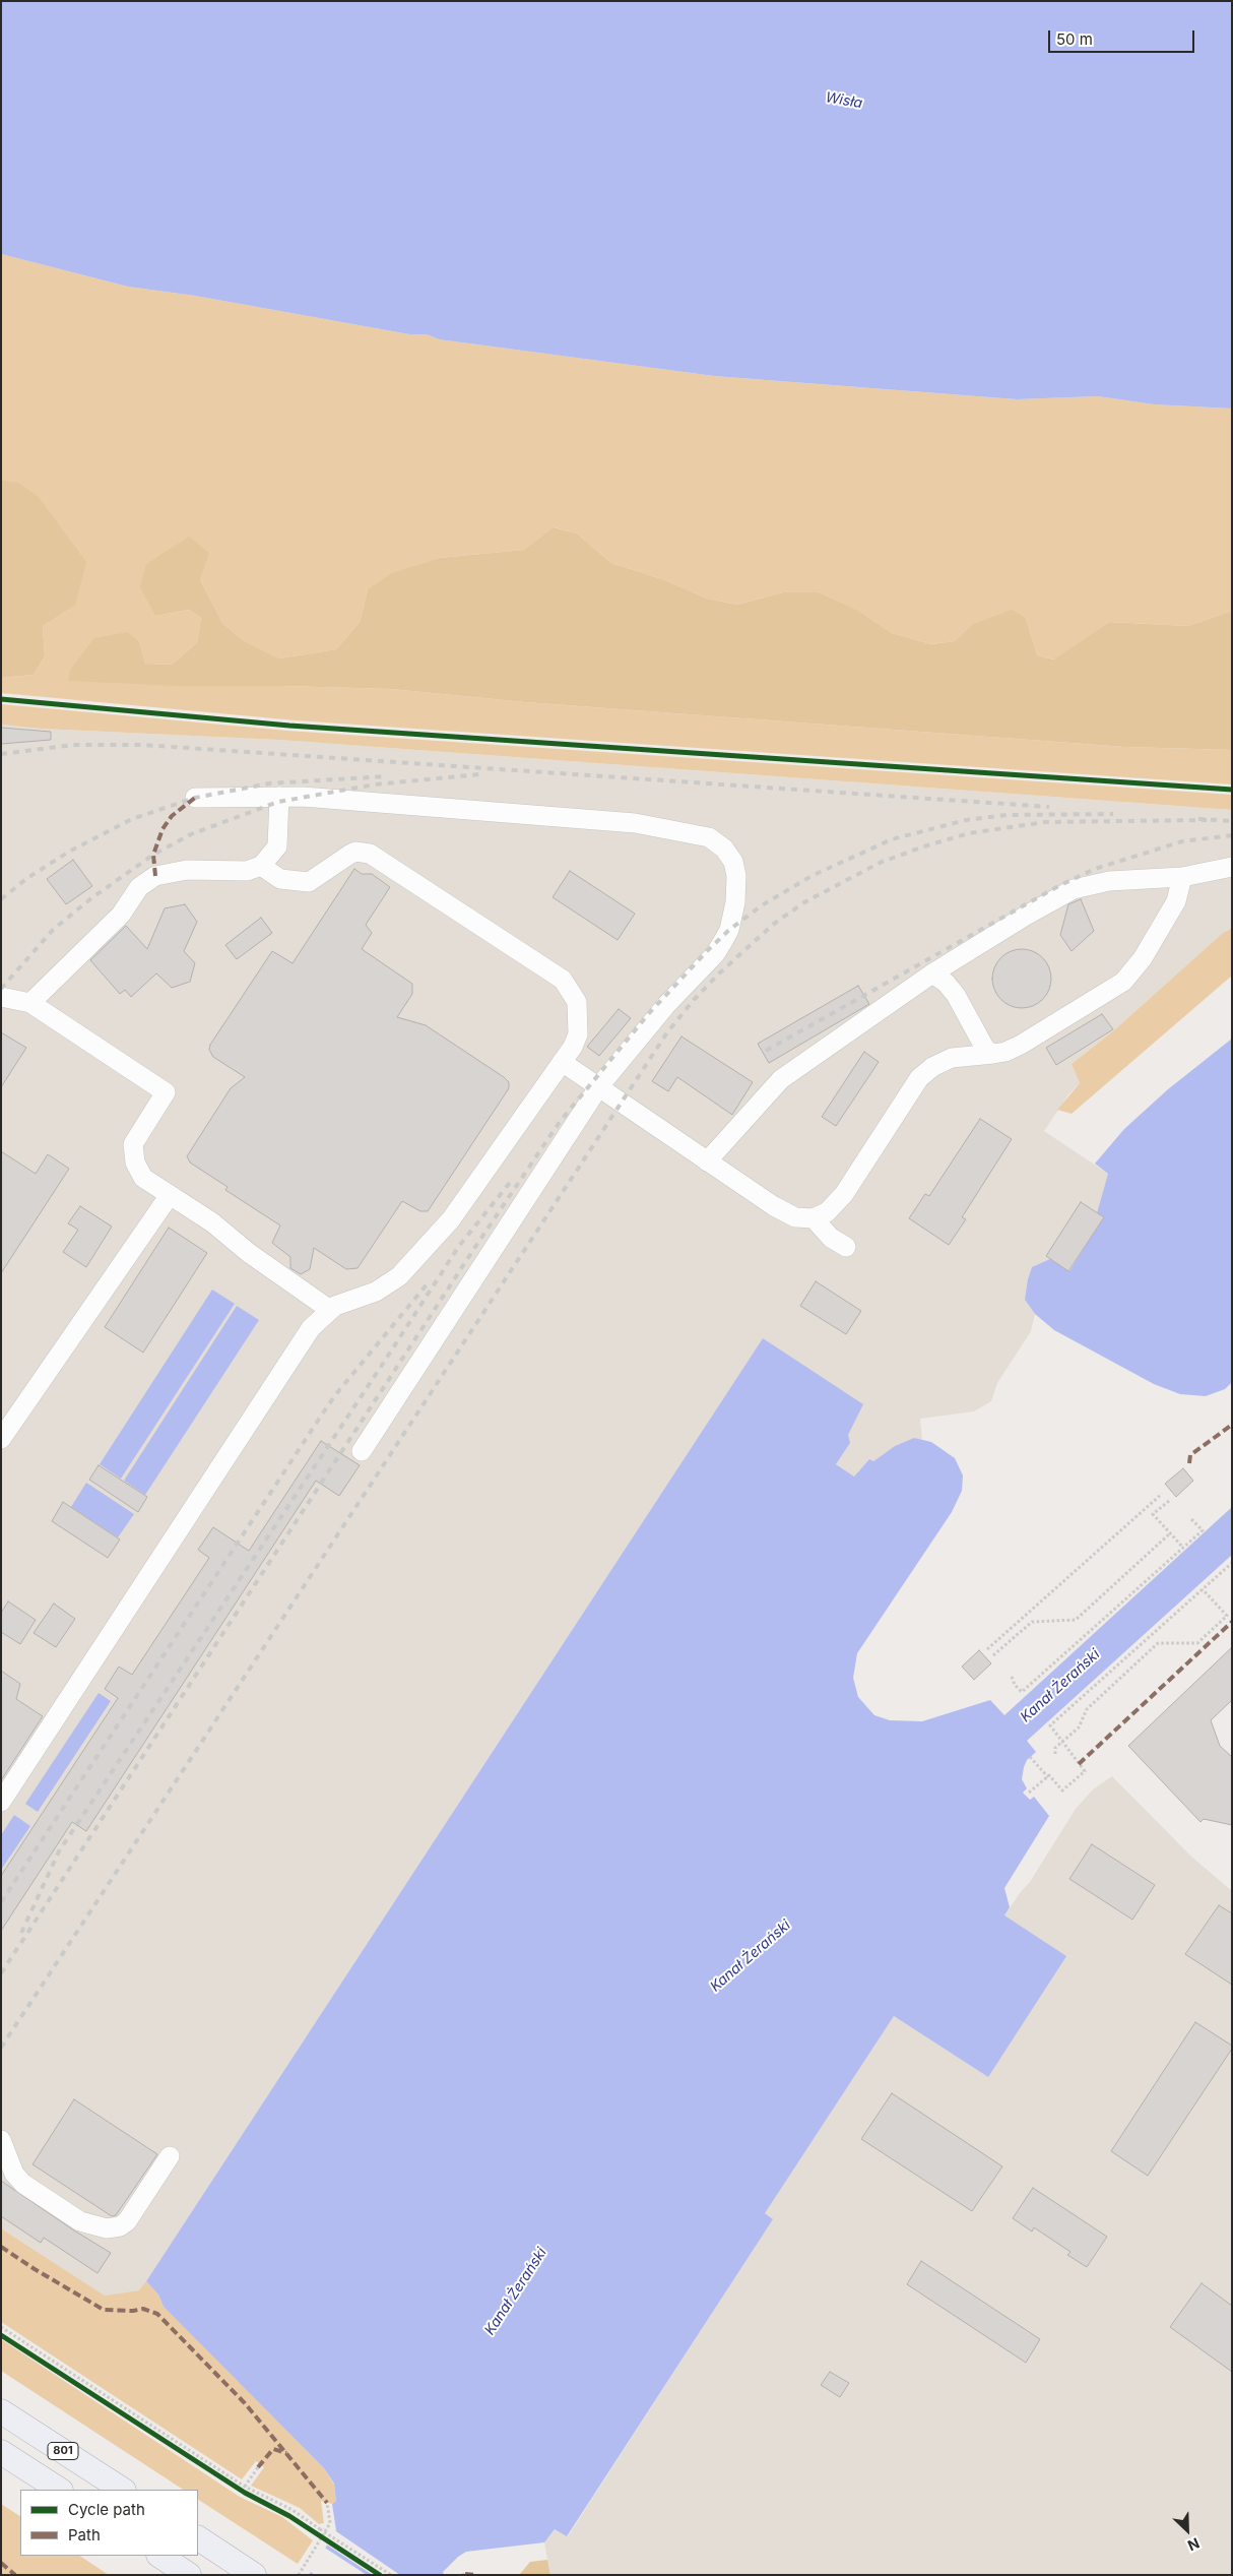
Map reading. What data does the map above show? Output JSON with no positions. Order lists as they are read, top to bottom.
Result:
{
  "streets": {
    "main road": ["801"]
  },
  "water": ["Wisła", "Kanał Żerański"],
  "legend": ["Cycle path", "Path"],
  "scale_bar": "50 m",
  "north": "bottom right"
}
